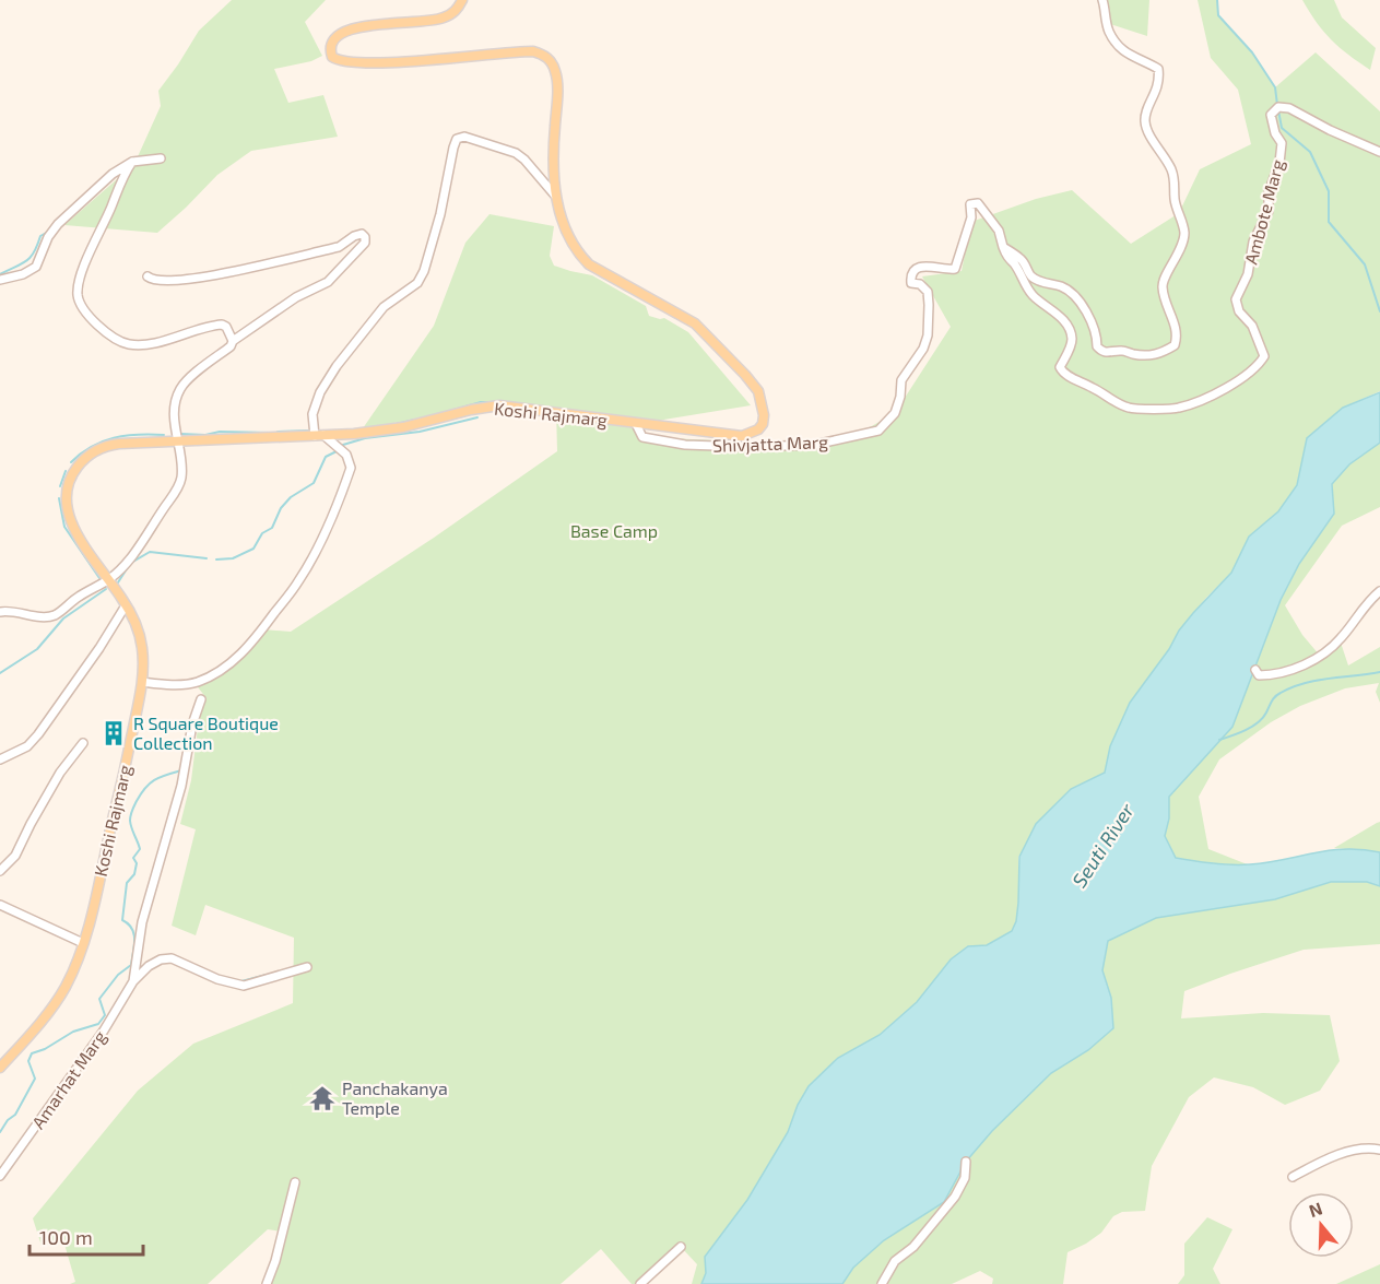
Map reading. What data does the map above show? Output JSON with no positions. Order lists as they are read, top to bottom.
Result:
{
  "streets": {
    "main road": ["Koshi Rajmarg"],
    "street": ["Ambote Marg", "Shivjatta Marg", "Amarhat Marg"]
  },
  "crossings": [
    ["Ambote Marg", "Shivjatta Marg"],
    ["Koshi Rajmarg", "Shivjatta Marg"]
  ],
  "water": ["Seuti River"],
  "parks": ["Base Camp"],
  "places": {
    "building": ["R Square Boutique Collection"],
    "temple": ["Panchakanya Temple"]
  },
  "scale_bar": "100 m",
  "north": "top"
}
